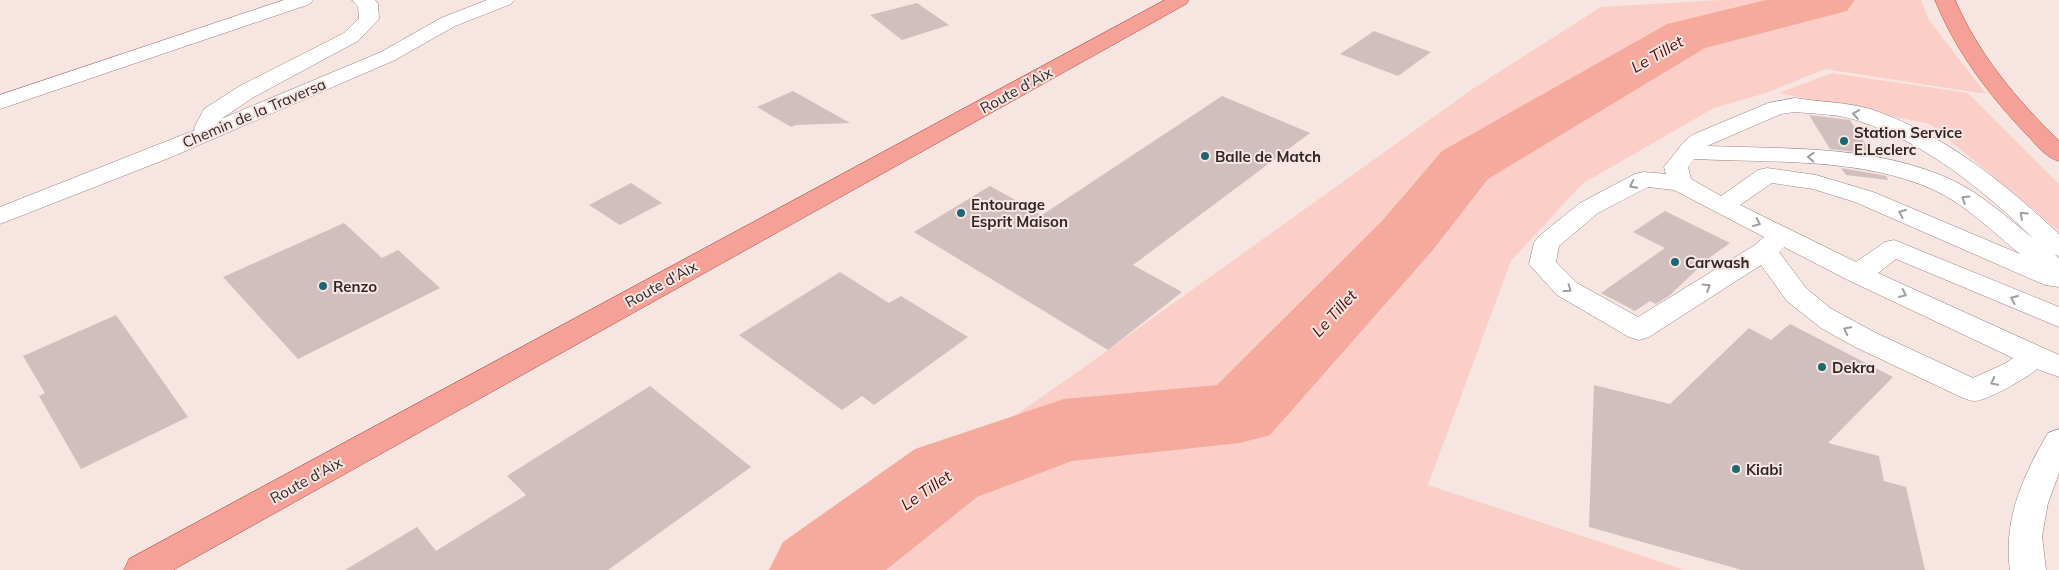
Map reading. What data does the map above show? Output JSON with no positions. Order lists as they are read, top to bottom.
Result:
{
  "streets": {
    "main road": ["Route d'Aix"],
    "street": ["Chemin de la Traversa"]
  },
  "water": ["Le Tillet"],
  "places": [
    "Station Service E.Leclerc",
    "Balle de Match",
    "Entourage Esprit Maison",
    "Carwash",
    "Renzo",
    "Dekra",
    "Kiabi"
  ]
}
